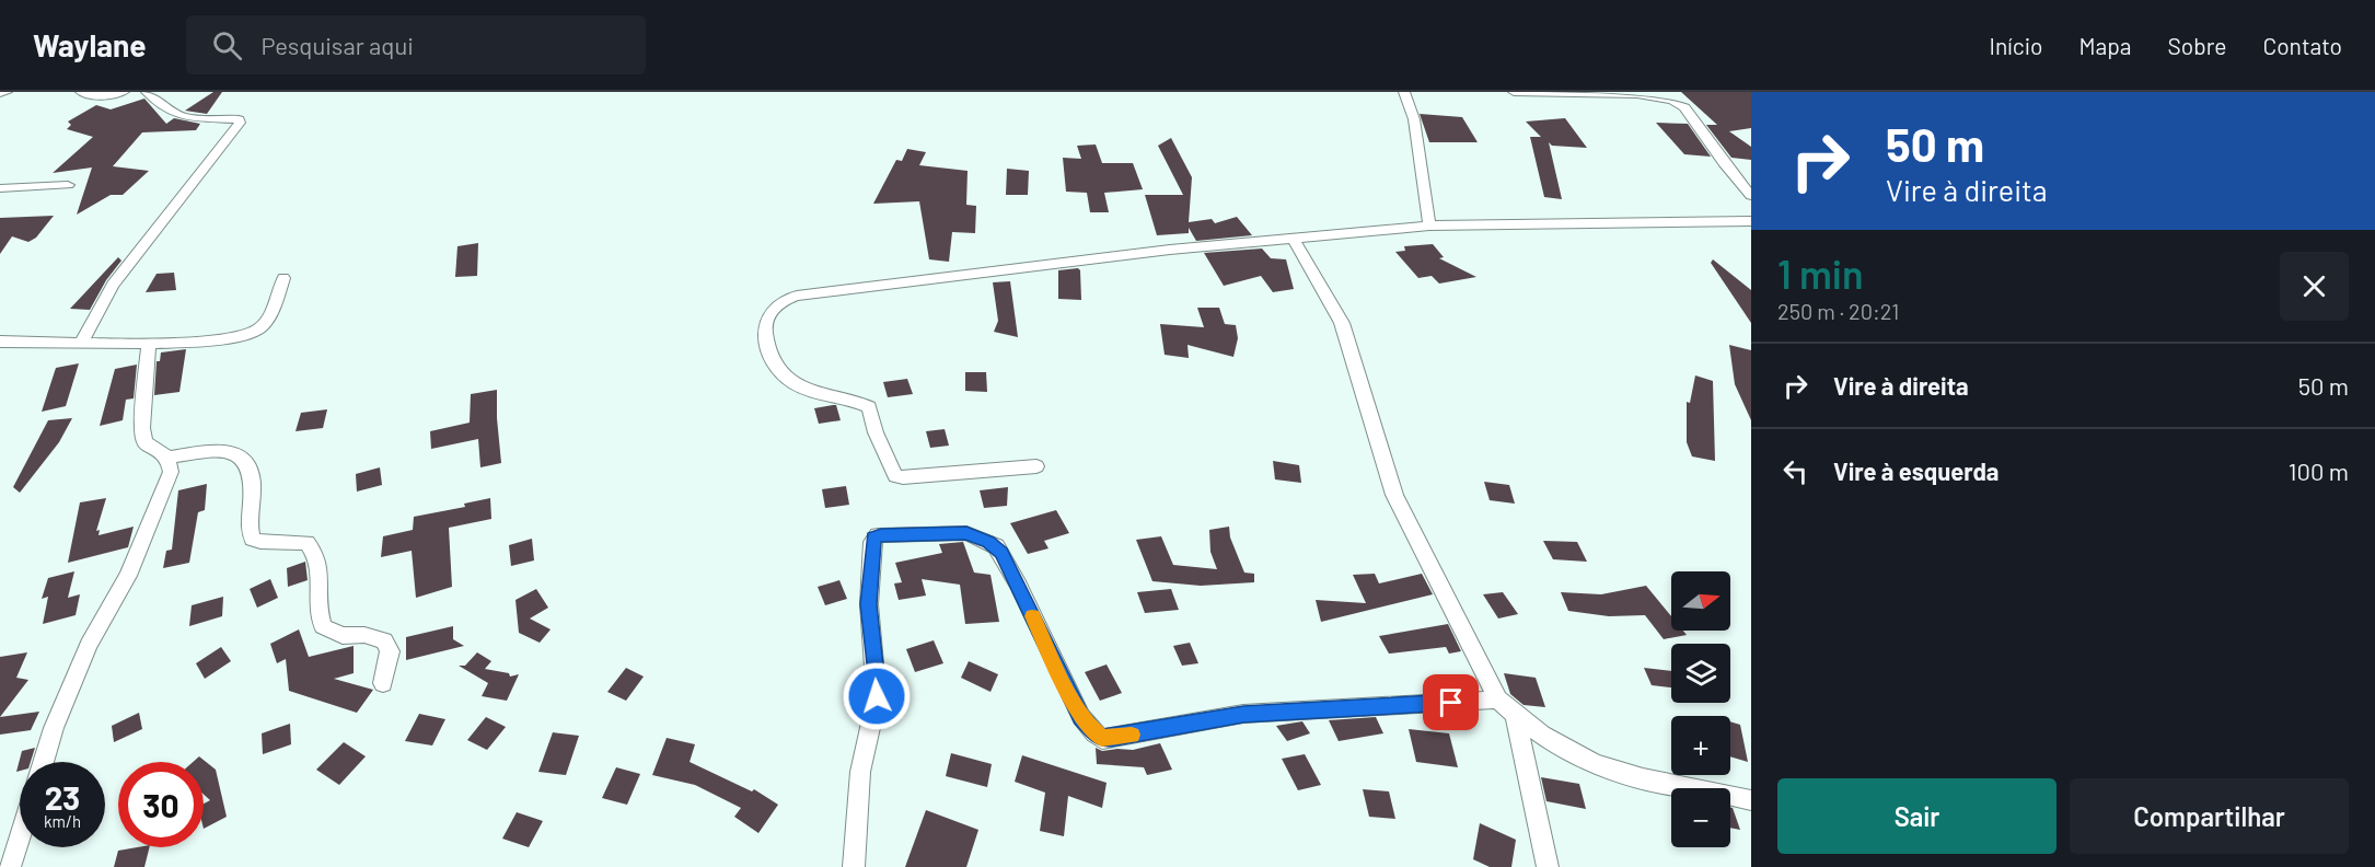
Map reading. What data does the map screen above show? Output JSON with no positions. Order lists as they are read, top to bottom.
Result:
{
  "north": "right",
  "page": {
    "header": "Waylane",
    "search": "Pesquisar aqui",
    "nav": [
      "Início",
      "Mapa",
      "Sobre",
      "Contato"
    ],
    "turn": ["50 m", "Vire à direita"],
    "heading": ["1 min", "250 m · 20:21"],
    "list": [
      {
        "name": "Vire à direita",
        "value": "50 m"
      },
      {
        "name": "Vire à esquerda",
        "value": "100 m"
      }
    ],
    "map_buttons": ["+", "−"],
    "speed": "23 km/h",
    "limit": "30",
    "buttons": ["Sair", "Compartilhar"]
  }
}
